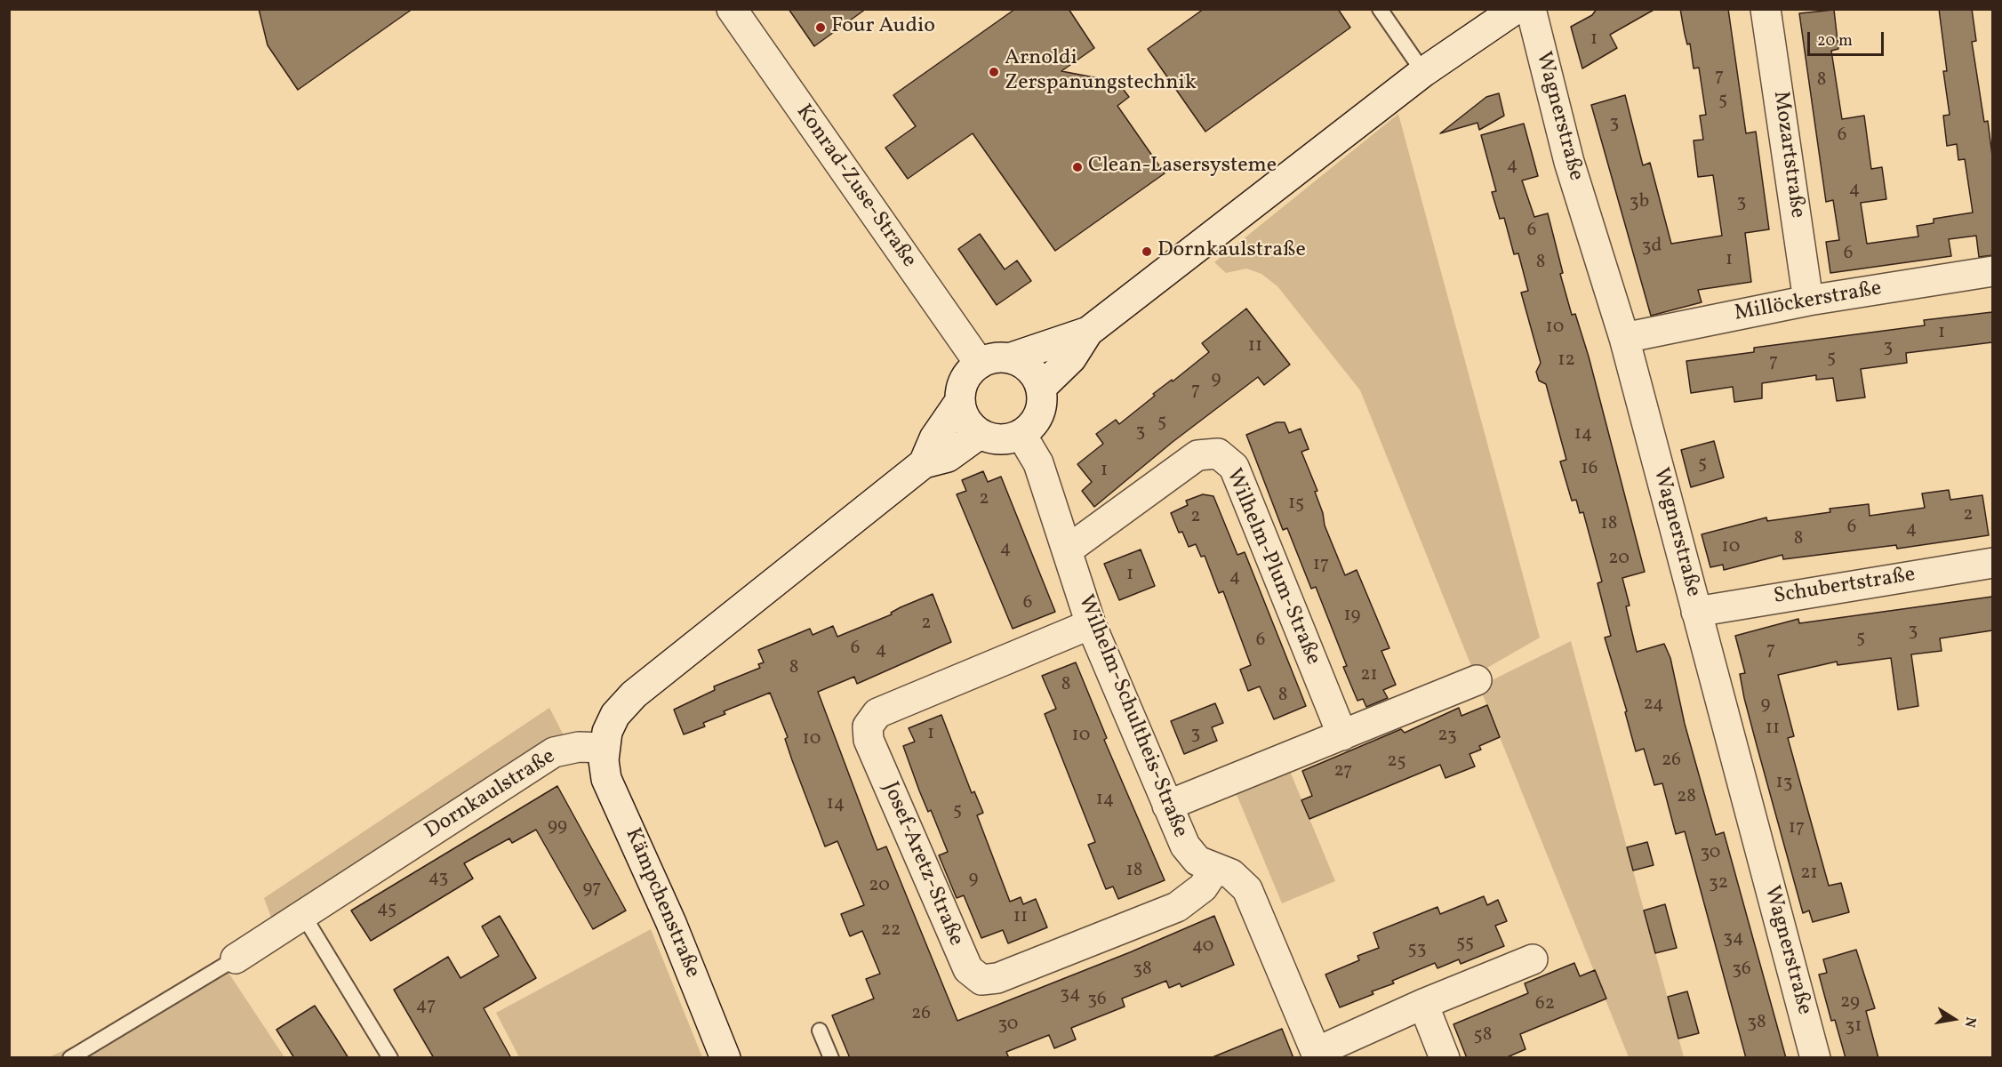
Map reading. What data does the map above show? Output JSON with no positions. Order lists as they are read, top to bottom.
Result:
{
  "streets": {
    "street": [
      "Wagnerstraße",
      "Mozartstraße",
      "Konrad-Zuse-Straße",
      "Millöckerstraße",
      "Wilhelm-Plum-Straße",
      "Schubertstraße",
      "Wilhelm-Schultheis-Straße",
      "Dornkaulstraße",
      "Josef-Aretz-Straße",
      "Kämpchenstraße"
    ]
  },
  "crossings": [
    ["Wagnerstraße", "Millöckerstraße"],
    ["Wagnerstraße", "Schubertstraße"],
    ["Mozartstraße", "Millöckerstraße"],
    ["Konrad-Zuse-Straße", "Wilhelm-Schultheis-Straße"],
    ["Wilhelm-Plum-Straße", "Wilhelm-Schultheis-Straße"],
    ["Wilhelm-Schultheis-Straße", "Josef-Aretz-Straße"],
    ["Dornkaulstraße", "Kämpchenstraße"]
  ],
  "places": [
    "Four Audio",
    "Arnoldi Zerspanungstechnik",
    "Clean-Lasersysteme",
    "Dornkaulstraße"
  ],
  "house_numbers": [
    "1",
    "7",
    "8",
    "5",
    "3",
    "6",
    "4",
    "4",
    "3b",
    "3",
    "6",
    "3d",
    "6",
    "1",
    "8",
    "10",
    "1",
    "11",
    "3",
    "5",
    "12",
    "7",
    "9",
    "7",
    "5",
    "3",
    "14",
    "5",
    "16",
    "1",
    "2",
    "15",
    "2",
    "2",
    "18",
    "6",
    "4",
    "8",
    "10",
    "4",
    "20",
    "17",
    "1",
    "4",
    "6",
    "19",
    "2",
    "3",
    "5",
    "6",
    "6",
    "4",
    "7",
    "8",
    "21",
    "8",
    "8",
    "24",
    "9",
    "11",
    "1",
    "3",
    "10",
    "23",
    "10",
    "26",
    "25",
    "27",
    "13",
    "28",
    "14",
    "14",
    "5",
    "99",
    "17",
    "30",
    "18",
    "21",
    "43",
    "9",
    "32",
    "20",
    "97",
    "45",
    "11",
    "22",
    "34",
    "55",
    "40",
    "53",
    "38",
    "36",
    "34",
    "36",
    "29",
    "62",
    "47",
    "26",
    "38",
    "30",
    "31",
    "58"
  ],
  "scale_bar": "20 m",
  "north": "right"
}
